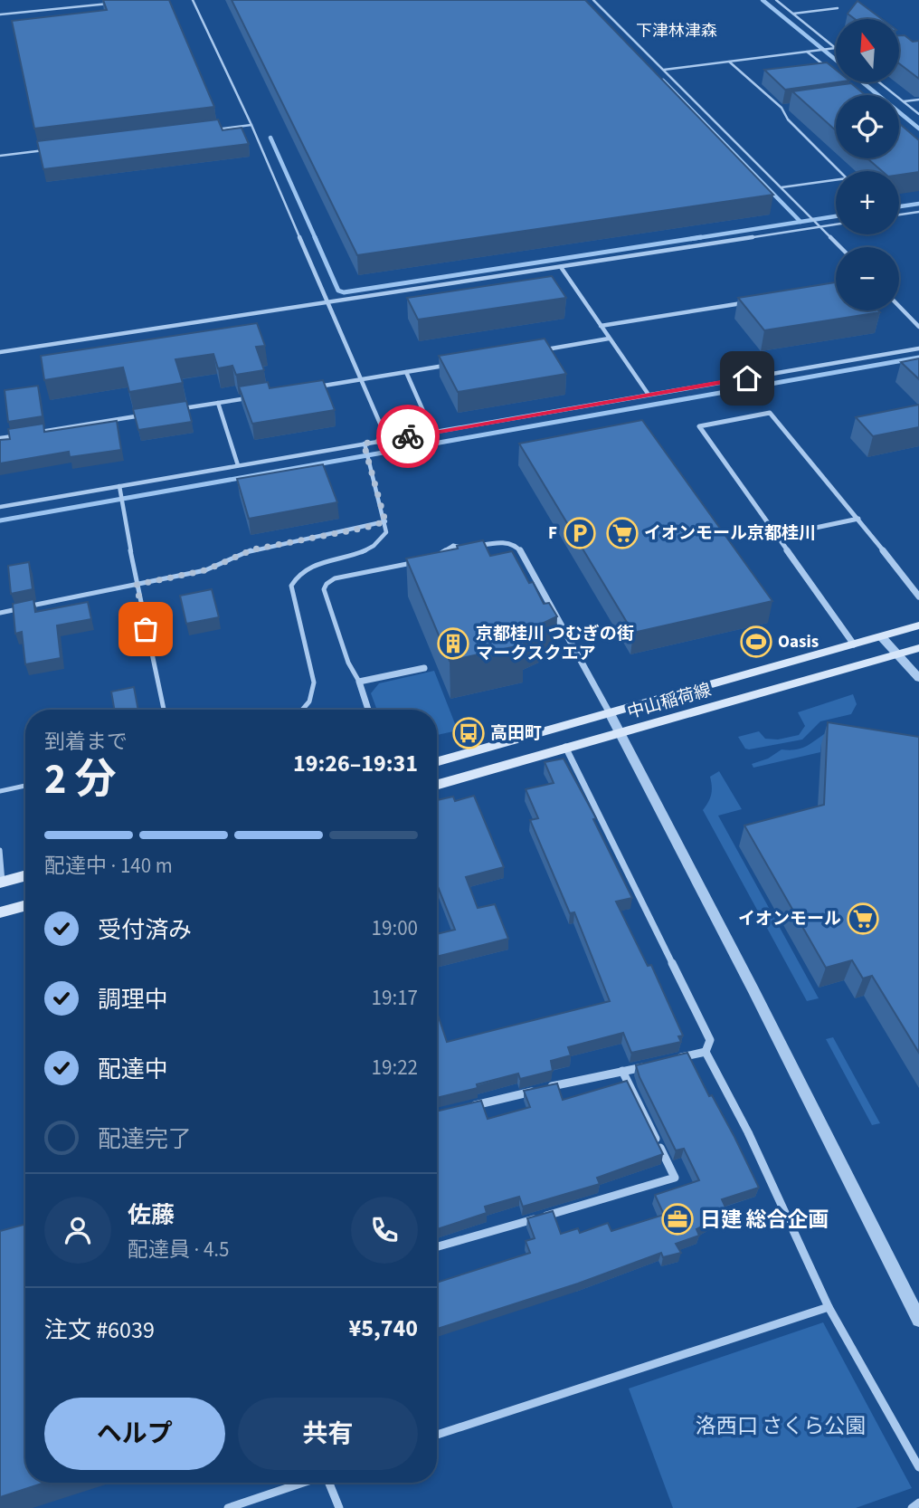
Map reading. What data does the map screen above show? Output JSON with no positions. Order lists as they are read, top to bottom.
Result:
{
  "streets": {
    "main road": ["中山稲荷線"]
  },
  "districts": ["下津林津森"],
  "parks": ["洛西口 さくら公園"],
  "places": {
    "parking": ["F"],
    "supermarket": ["イオンモール京都桂川", "イオンモール"],
    "sports": ["Oasis"],
    "building": ["京都桂川 つむぎの街 マークスクエア"],
    "bus stop": ["高田町"],
    "office": ["日建 総合企画"]
  },
  "north": "top",
  "page": {
    "map_buttons": ["+", "−"],
    "heading": ["2 分", "到着まで", "19:26–19:31"],
    "panel": [
      "佐藤",
      "配達員 · 4.5",
      "注文 #6039",
      "¥5,740"
    ],
    "bar": "配達中 · 140 m",
    "list": [
      ["受付済み", "19:00"],
      ["調理中", "19:17"],
      ["配達中", "19:22"],
      "配達完了"
    ],
    "buttons": ["ヘルプ", "共有"]
  }
}
